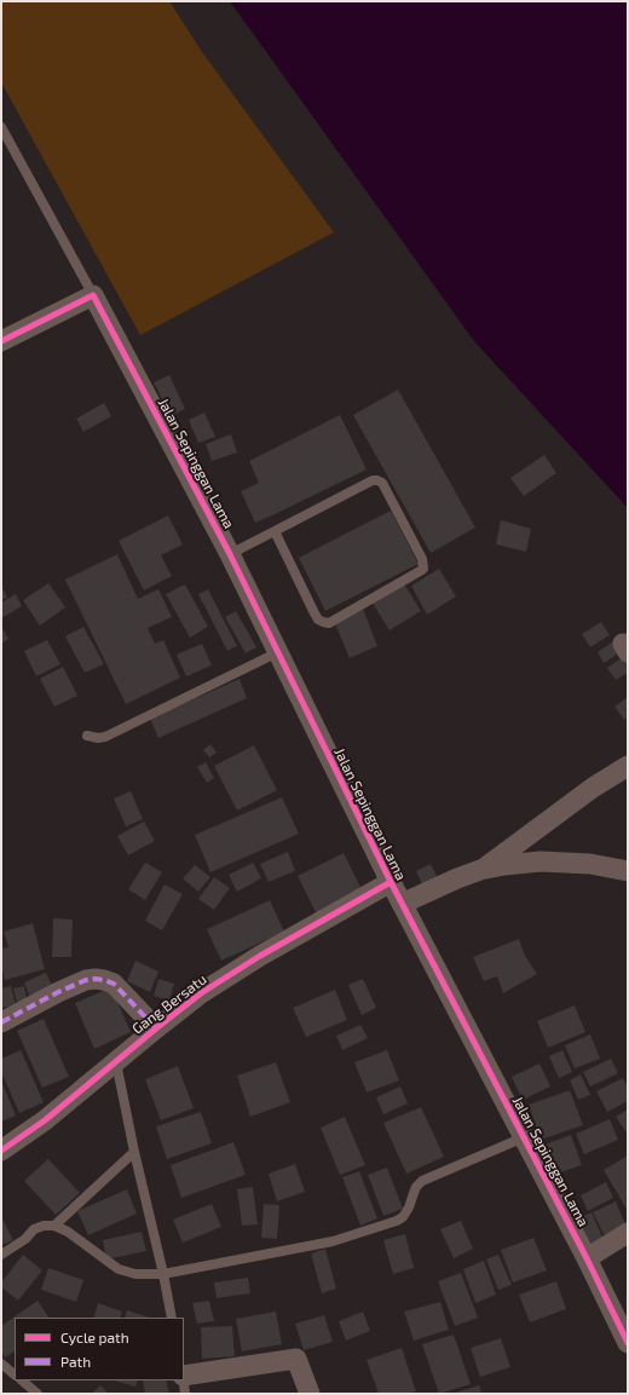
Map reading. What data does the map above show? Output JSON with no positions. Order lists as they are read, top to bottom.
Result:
{
  "streets": {
    "street": ["Jalan Sepinggan Lama", "Gang Bersatu"]
  },
  "crossings": [
    ["Jalan Sepinggan Lama", "Gang Bersatu"]
  ],
  "legend": ["Cycle path", "Path"]
}
